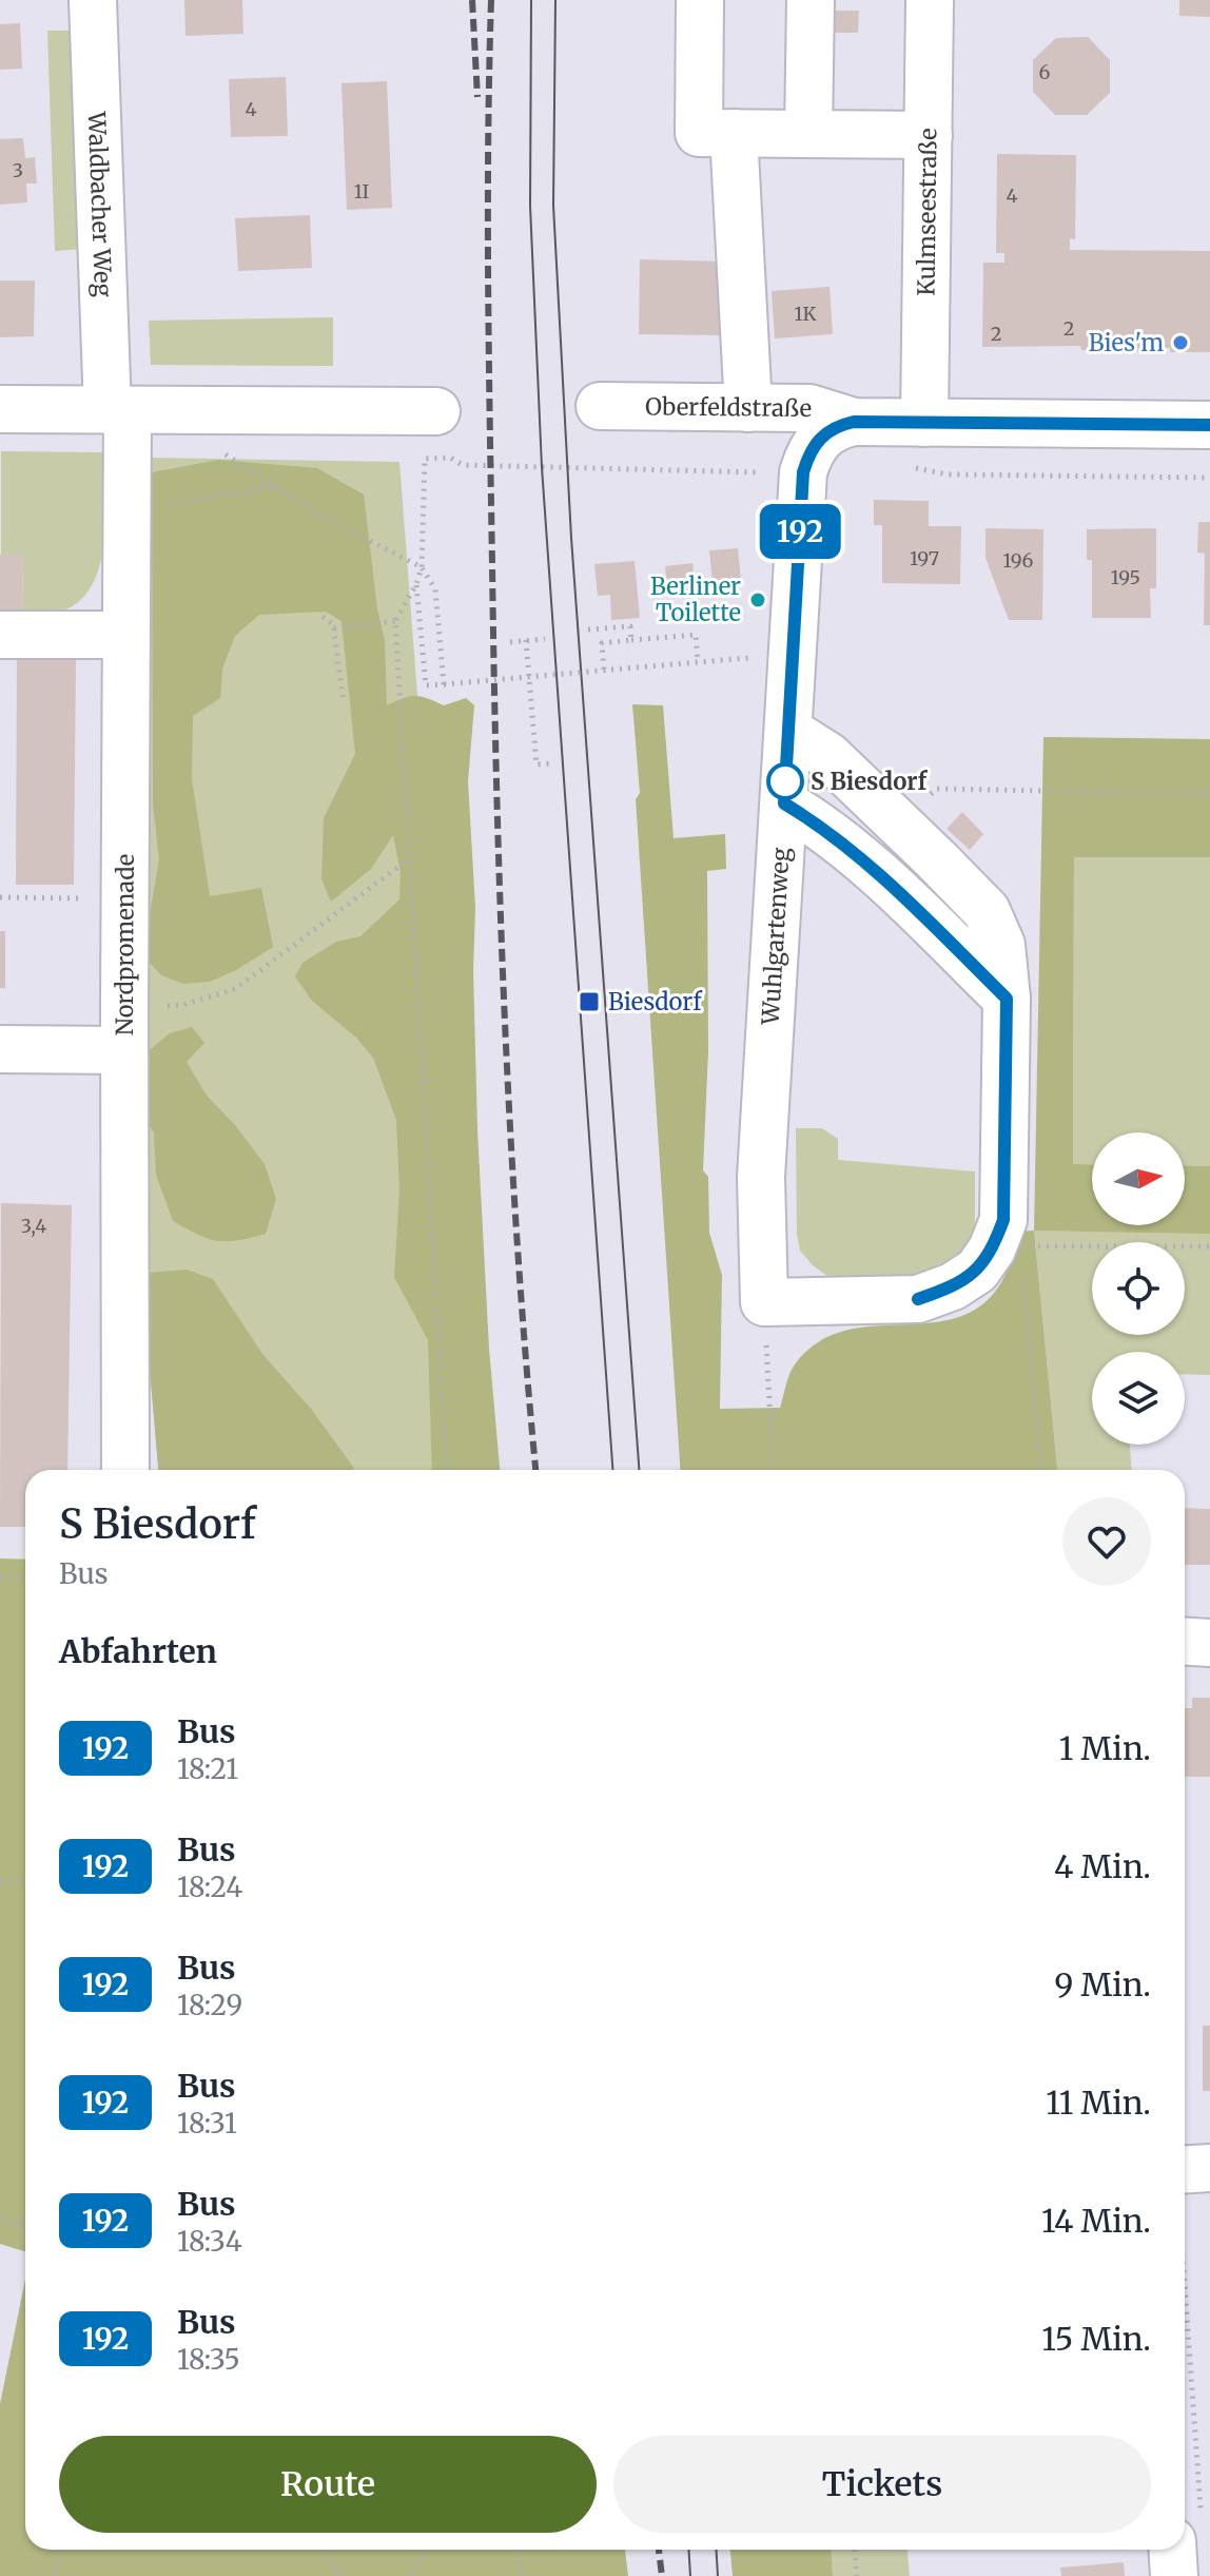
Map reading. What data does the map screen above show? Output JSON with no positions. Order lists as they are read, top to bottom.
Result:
{
  "streets": {
    "street": [
      "Waldbacher Weg",
      "Kulmseestraße",
      "Oberfeldstraße",
      "Wuhlgartenweg",
      "Nordpromenade"
    ]
  },
  "crossings": [
    ["Waldbacher Weg", "Nordpromenade"],
    ["Kulmseestraße", "Oberfeldstraße"],
    ["Oberfeldstraße", "Wuhlgartenweg"]
  ],
  "places": {
    "other": ["Bies'm", "Berliner Toilette", "S Biesdorf"],
    "transit": ["Biesdorf"]
  },
  "lines": ["bus line 192"],
  "house_numbers": [
    "6",
    "4",
    "3",
    "1I",
    "4",
    "1K",
    "2",
    "2",
    "197",
    "196",
    "195",
    "3,4"
  ],
  "north": "right",
  "page": {
    "on_map": "192",
    "heading": [
      ["S Biesdorf", "Bus"],
      "Abfahrten"
    ],
    "list": [
      {
        "mark": "192",
        "name": "Bus",
        "note": "18:21",
        "value": "1 Min."
      },
      {
        "mark": "192",
        "name": "Bus",
        "note": "18:24",
        "value": "4 Min."
      },
      {
        "mark": "192",
        "name": "Bus",
        "note": "18:29",
        "value": "9 Min."
      },
      {
        "mark": "192",
        "name": "Bus",
        "note": "18:31",
        "value": "11 Min."
      },
      {
        "mark": "192",
        "name": "Bus",
        "note": "18:34",
        "value": "14 Min."
      },
      {
        "mark": "192",
        "name": "Bus",
        "note": "18:35",
        "value": "15 Min."
      }
    ],
    "buttons": ["Route", "Tickets"]
  }
}
